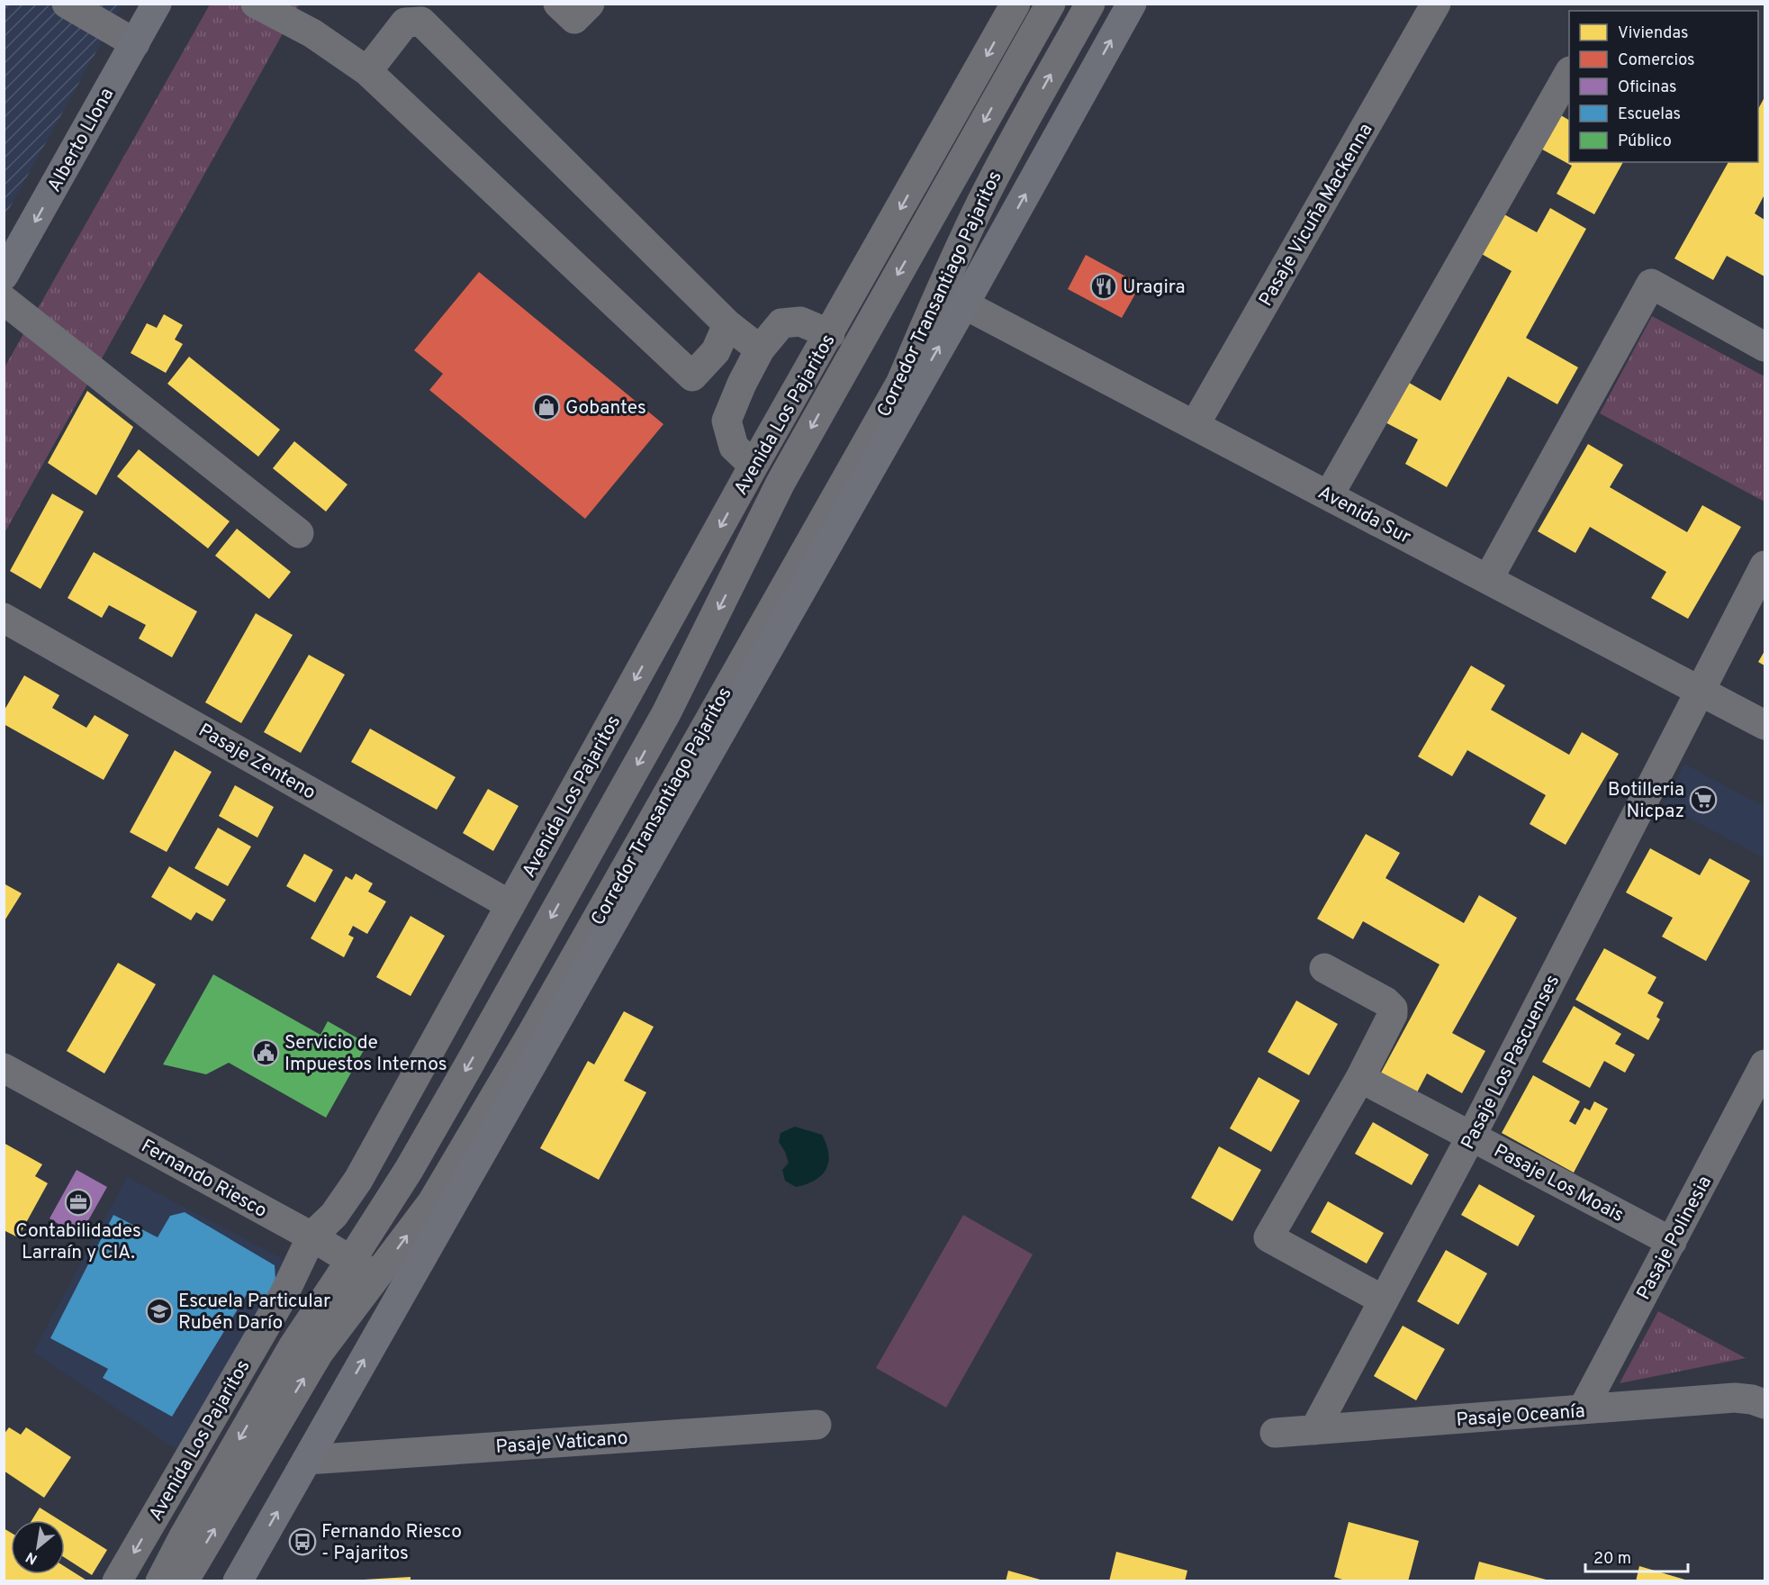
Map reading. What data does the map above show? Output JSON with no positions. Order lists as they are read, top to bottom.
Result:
{
  "streets": {
    "main road": ["Alberto Llona"],
    "street": [
      "Pasaje Vicuña Mackenna",
      "Corredor Transantiago Pajaritos",
      "Avenida Los Pajaritos",
      "Avenida Sur",
      "Pasaje Zenteno",
      "Pasaje Los Pascuenses",
      "Fernando Riesco",
      "Pasaje Los Moais",
      "Pasaje Polinesia",
      "Pasaje Oceanía",
      "Pasaje Vaticano"
    ]
  },
  "crossings": [
    ["Pasaje Vicuña Mackenna", "Avenida Sur"],
    ["Corredor Transantiago Pajaritos", "Fernando Riesco"],
    ["Avenida Los Pajaritos", "Pasaje Zenteno"],
    ["Avenida Los Pajaritos", "Fernando Riesco"],
    ["Avenida Sur", "Pasaje Los Pascuenses"],
    ["Pasaje Los Pascuenses", "Pasaje Los Moais"],
    ["Pasaje Los Pascuenses", "Pasaje Oceanía"],
    ["Pasaje Los Moais", "Pasaje Polinesia"],
    ["Pasaje Polinesia", "Pasaje Oceanía"]
  ],
  "one_way": ["Alberto Llona", "Avenida Los Pajaritos"],
  "places": {
    "restaurant": ["Uragira"],
    "shop": ["Gobantes"],
    "supermarket": ["Botilleria Nicpaz"],
    "public building": ["Servicio de Impuestos Internos"],
    "office": ["Contabilidades Larraín y CIA."],
    "school or university": ["Escuela Particular Rubén Darío"],
    "bus stop": ["Fernando Riesco - Pajaritos"]
  },
  "legend": [
    "Viviendas",
    "Comercios",
    "Oficinas",
    "Escuelas",
    "Público"
  ],
  "scale_bar": "20 m",
  "north": "bottom left"
}
